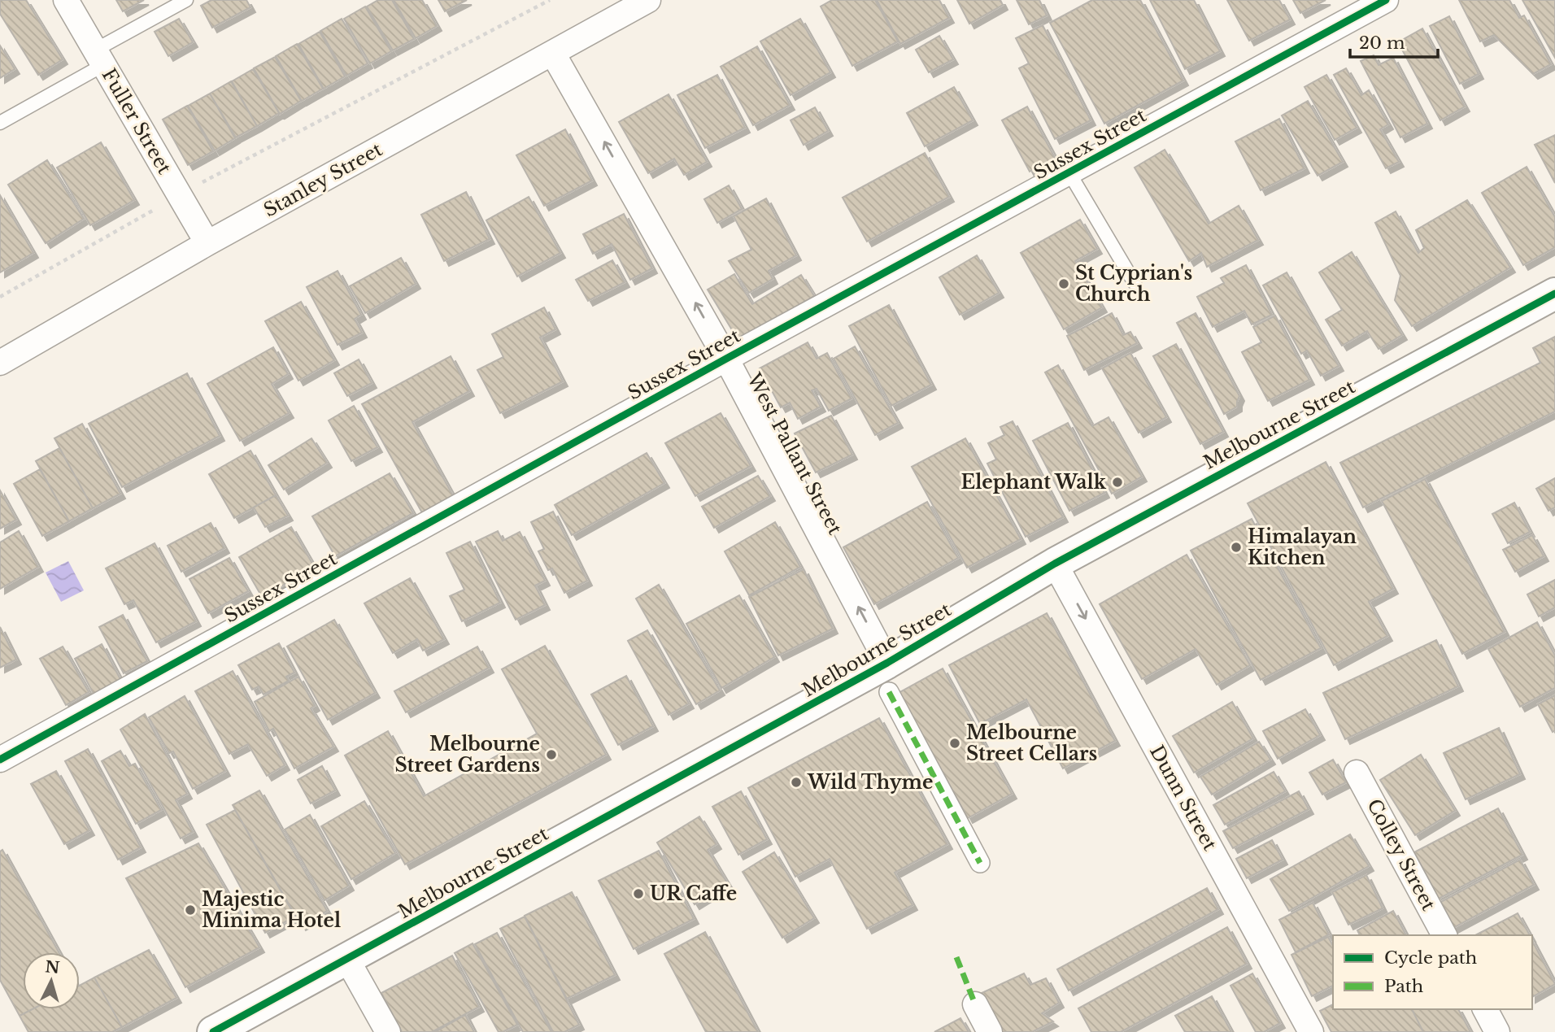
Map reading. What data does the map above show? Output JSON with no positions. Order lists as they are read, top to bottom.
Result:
{
  "streets": {
    "main road": ["Melbourne Street"],
    "street": [
      "Fuller Street",
      "Sussex Street",
      "Stanley Street",
      "West Pallant Street",
      "Dunn Street",
      "Colley Street"
    ]
  },
  "crossings": [
    ["Fuller Street", "Stanley Street"],
    ["Sussex Street", "West Pallant Street"],
    ["Stanley Street", "West Pallant Street"],
    ["Melbourne Street", "West Pallant Street"],
    ["Melbourne Street", "Dunn Street"]
  ],
  "one_way": ["West Pallant Street"],
  "places": [
    "St Cyprian's Church",
    "Elephant Walk",
    "Himalayan Kitchen",
    "Melbourne Street Cellars",
    "Melbourne Street Gardens",
    "Wild Thyme",
    "UR Caffe",
    "Majestic Minima Hotel"
  ],
  "legend": ["Cycle path", "Path"],
  "scale_bar": "20 m",
  "north": "top"
}
